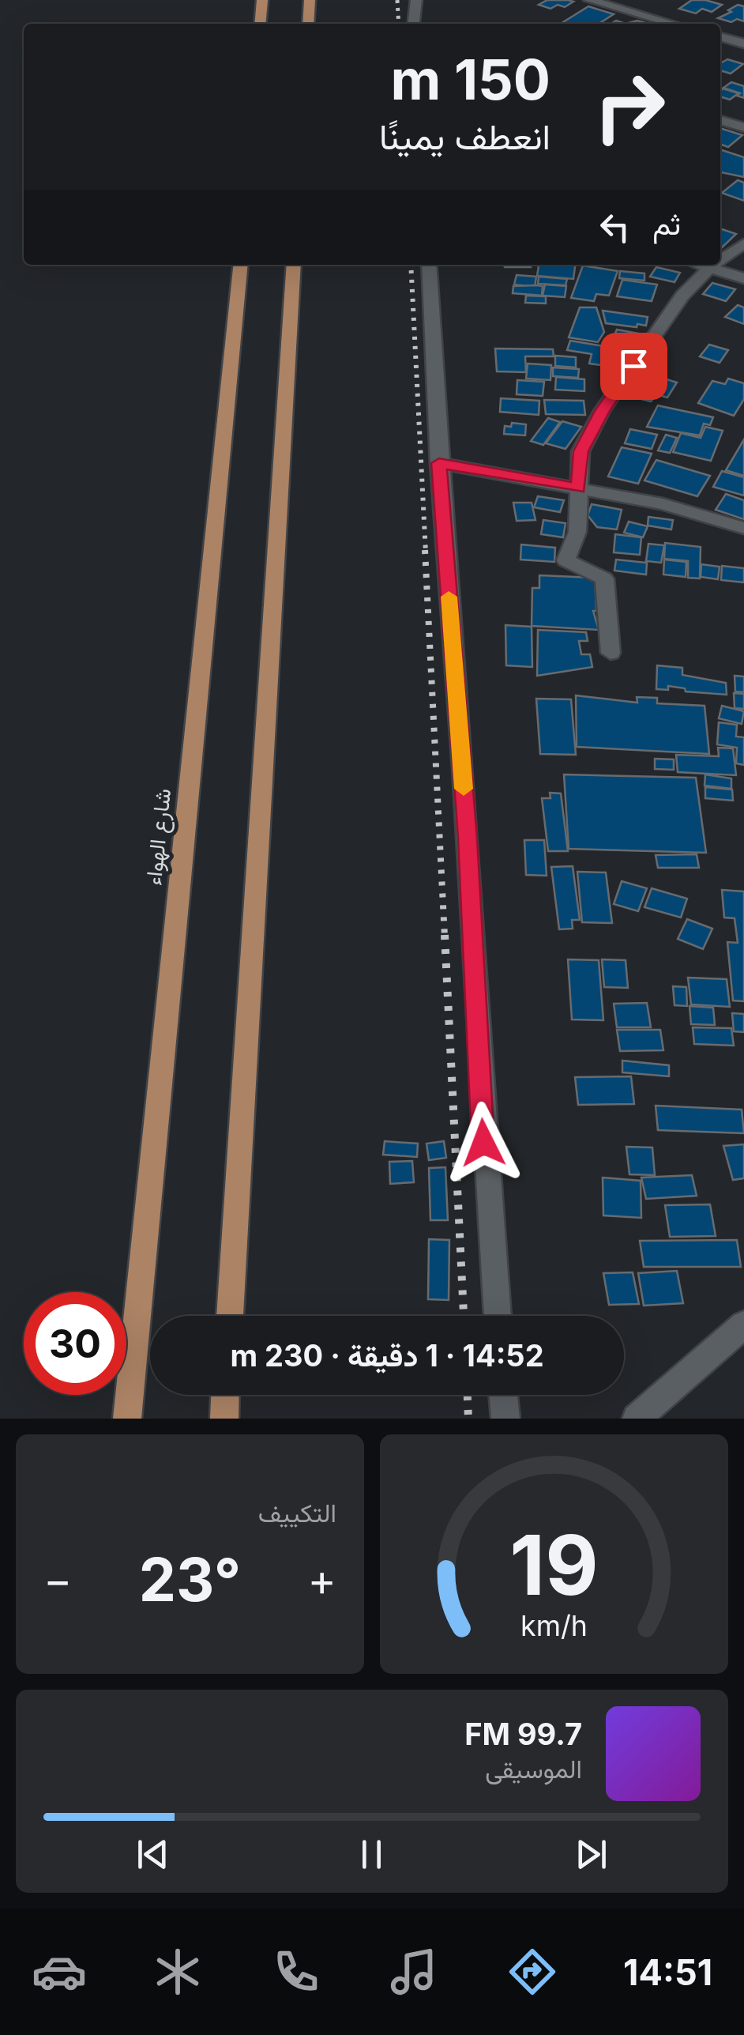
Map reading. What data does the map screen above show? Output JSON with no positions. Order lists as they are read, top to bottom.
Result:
{
  "streets": {
    "main road": ["شارع الهواء"]
  },
  "page": {
    "turn": ["150 m", "انعطف يمينًا"],
    "then": "ثم",
    "limit": "30",
    "trip": "14:52 · 1 دقيقة · 230 m",
    "tile": "التكييف",
    "heat": ["−", "23°", "+"],
    "song": ["99.7 FM", "الموسيقى"],
    "tabs": "14:51",
    "gauge": ["19", "km/h"]
  }
}
